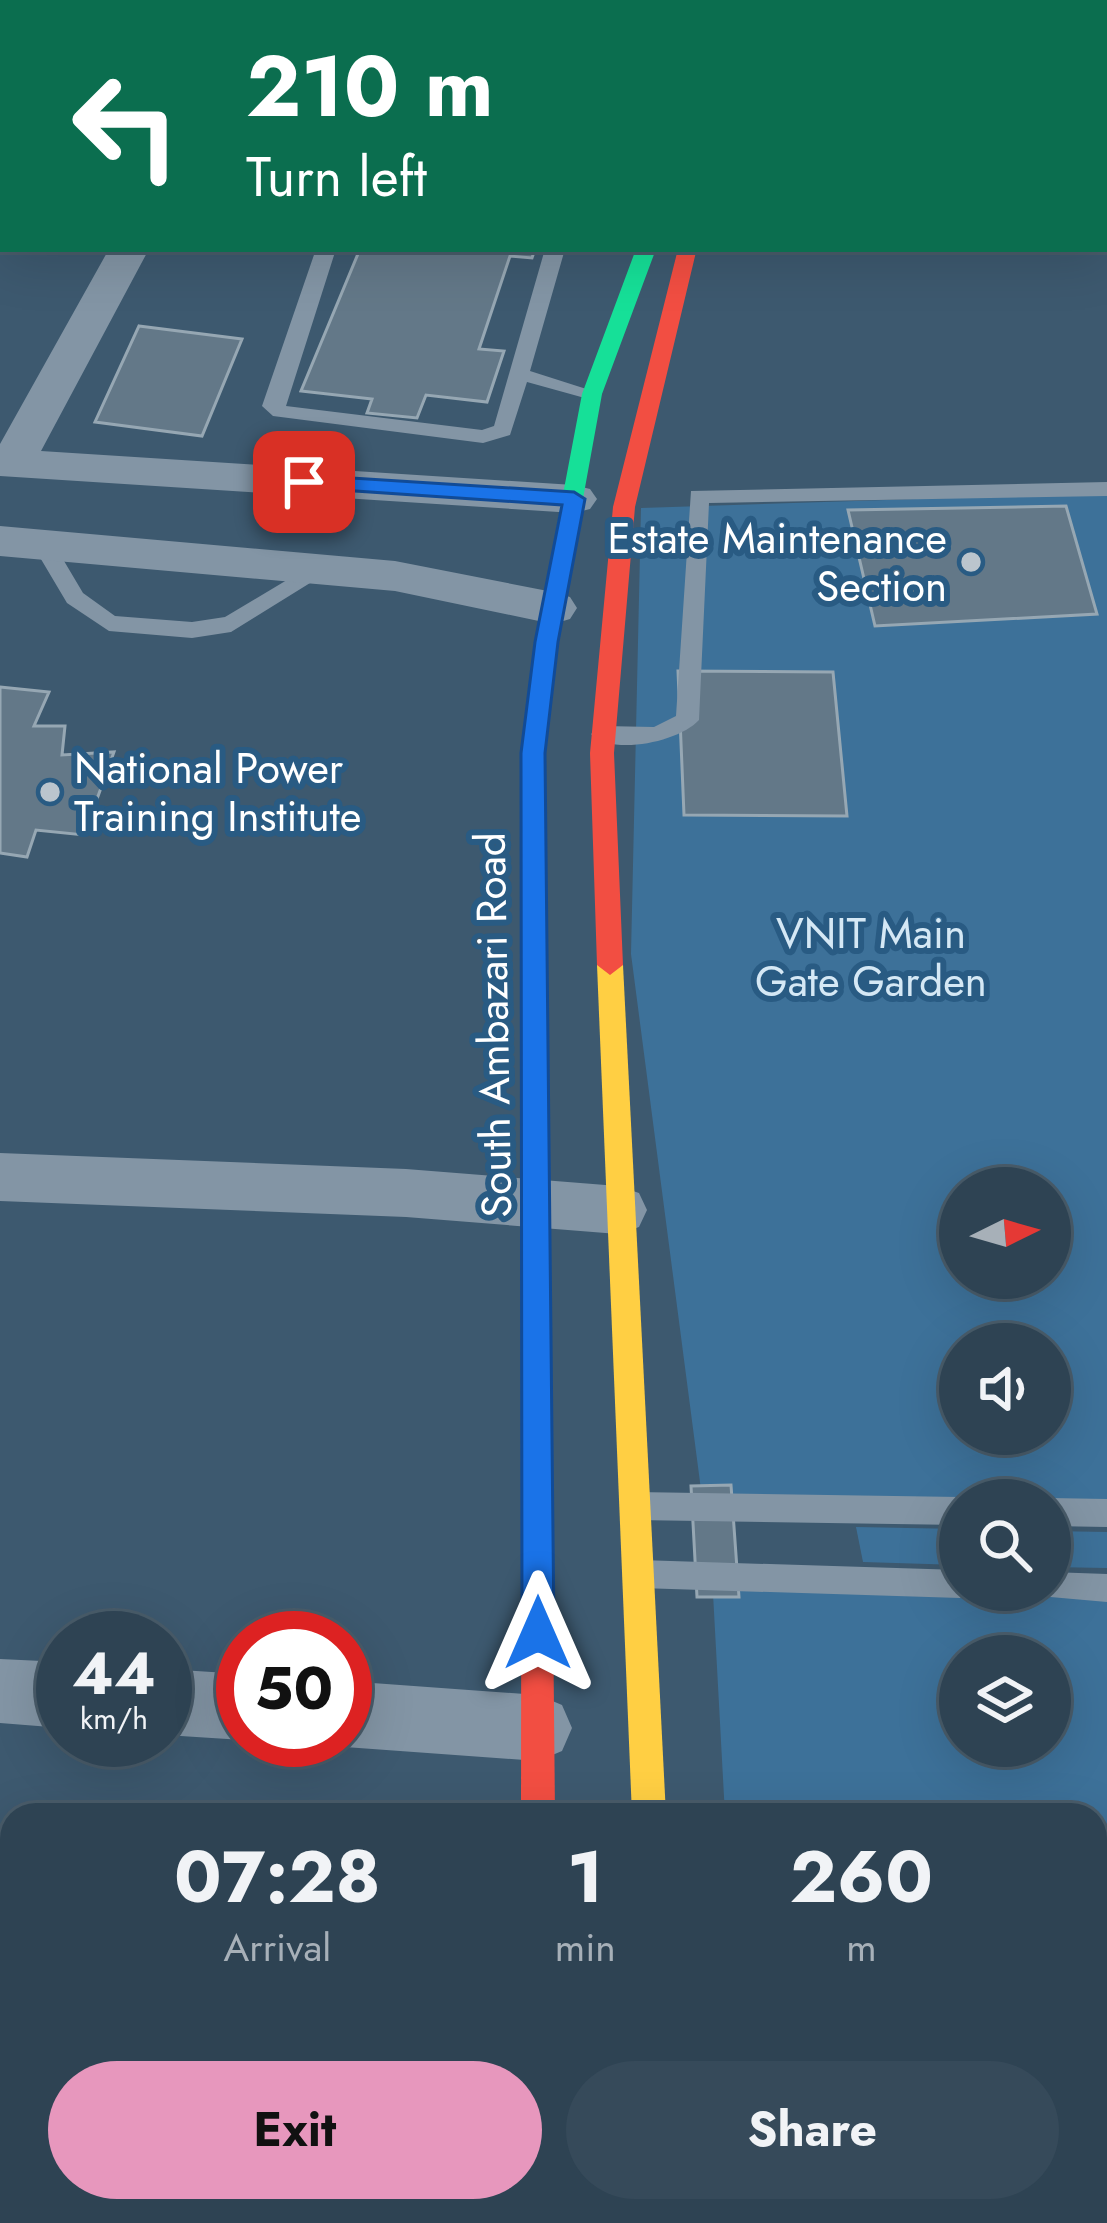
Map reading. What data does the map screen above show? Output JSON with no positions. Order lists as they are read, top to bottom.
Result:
{
  "streets": {
    "main road": ["South Ambazari Road"]
  },
  "parks": ["VNIT Main Gate Garden"],
  "places": ["Estate Maintenance Section", "National Power Training Institute"],
  "north": "right",
  "page": {
    "turn": ["210 m", "Turn left"],
    "speed": "44 km/h",
    "limit": "50",
    "eta": [
      "07:28",
      "Arrival",
      "1",
      "min",
      "260",
      "m"
    ],
    "buttons": ["Exit", "Share"]
  }
}
